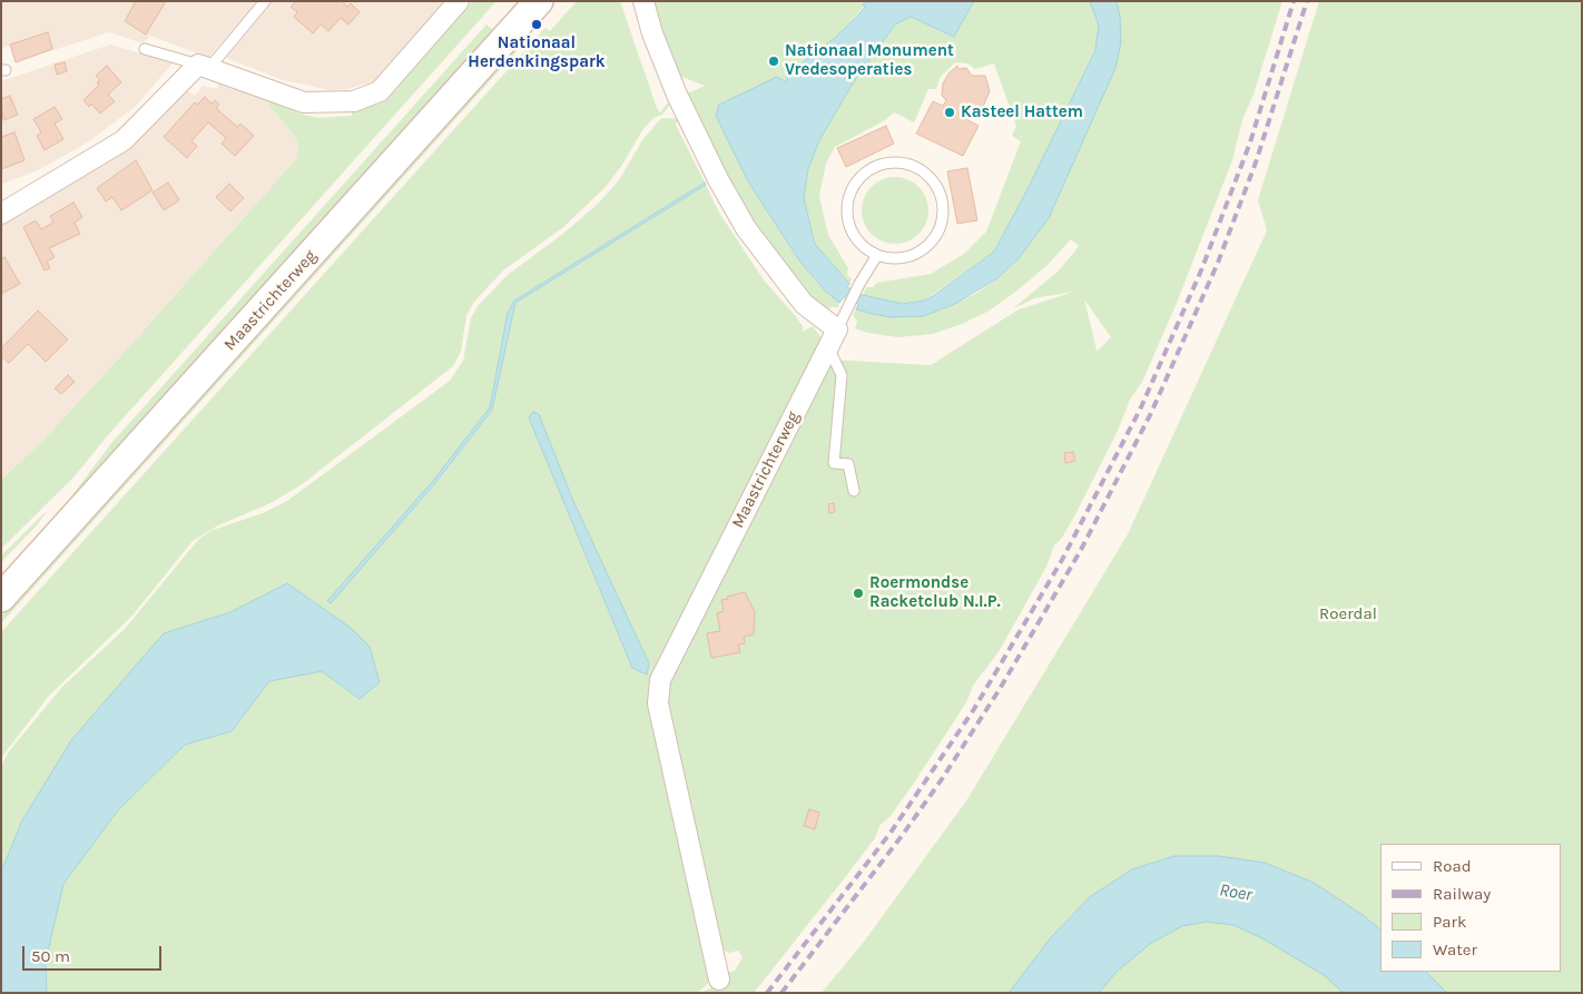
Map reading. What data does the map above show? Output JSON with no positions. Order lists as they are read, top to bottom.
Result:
{
  "streets": {
    "main road": ["Maastrichterweg"]
  },
  "water": ["Roer"],
  "parks": ["Roerdal"],
  "places": [
    "Nationaal Herdenkingspark",
    "Nationaal Monument Vredesoperaties",
    "Kasteel Hattem",
    "Roermondse Racketclub N.I.P."
  ],
  "legend": [
    "Road",
    "Railway",
    "Park",
    "Water"
  ],
  "scale_bar": "50 m"
}
